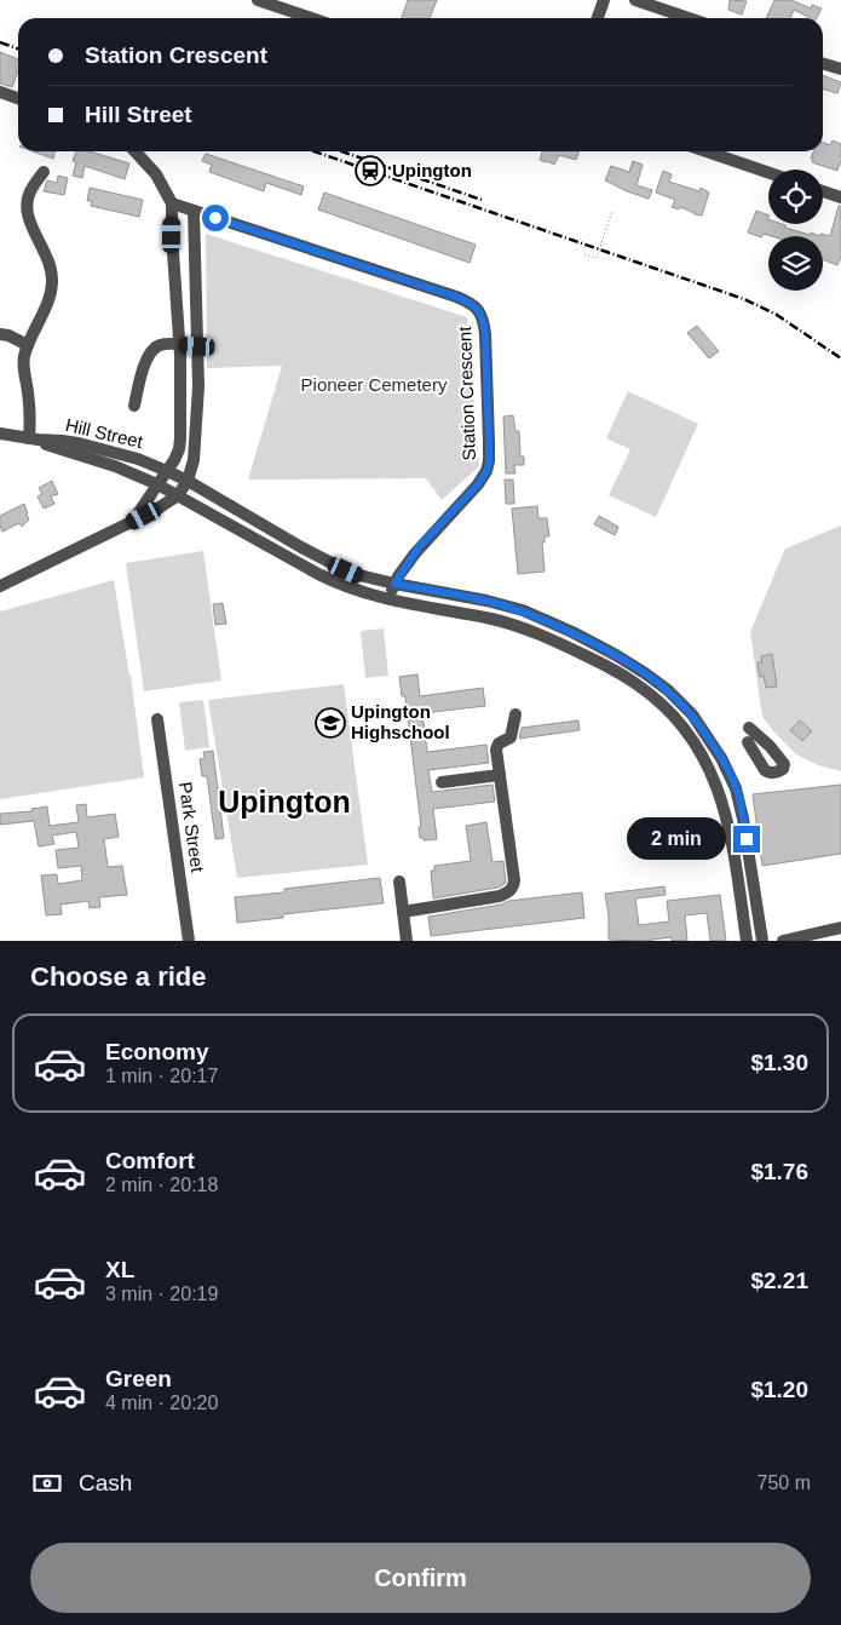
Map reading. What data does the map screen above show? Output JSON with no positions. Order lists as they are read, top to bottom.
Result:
{
  "streets": {
    "street": ["Station Crescent", "Hill Street", "Park Street"]
  },
  "crossings": [
    ["Station Crescent", "Hill Street"]
  ],
  "districts": ["Upington"],
  "parks": ["Pioneer Cemetery"],
  "places": {
    "station": ["Upington"],
    "school or university": ["Upington Highschool"]
  },
  "page": {
    "banner": ["Station Crescent", "Hill Street"],
    "bubble": "2 min",
    "heading": "Choose a ride",
    "list": [
      {
        "name": "Economy",
        "note": "1 min · 20:17",
        "value": "$1.30"
      },
      {
        "name": "Comfort",
        "note": "2 min · 20:18",
        "value": "$1.76"
      },
      {
        "name": "XL",
        "note": "3 min · 20:19",
        "value": "$2.21"
      },
      {
        "name": "Green",
        "note": "4 min · 20:20",
        "value": "$1.20"
      }
    ],
    "pay": ["Cash", "750 m"],
    "buttons": "Confirm"
  }
}
